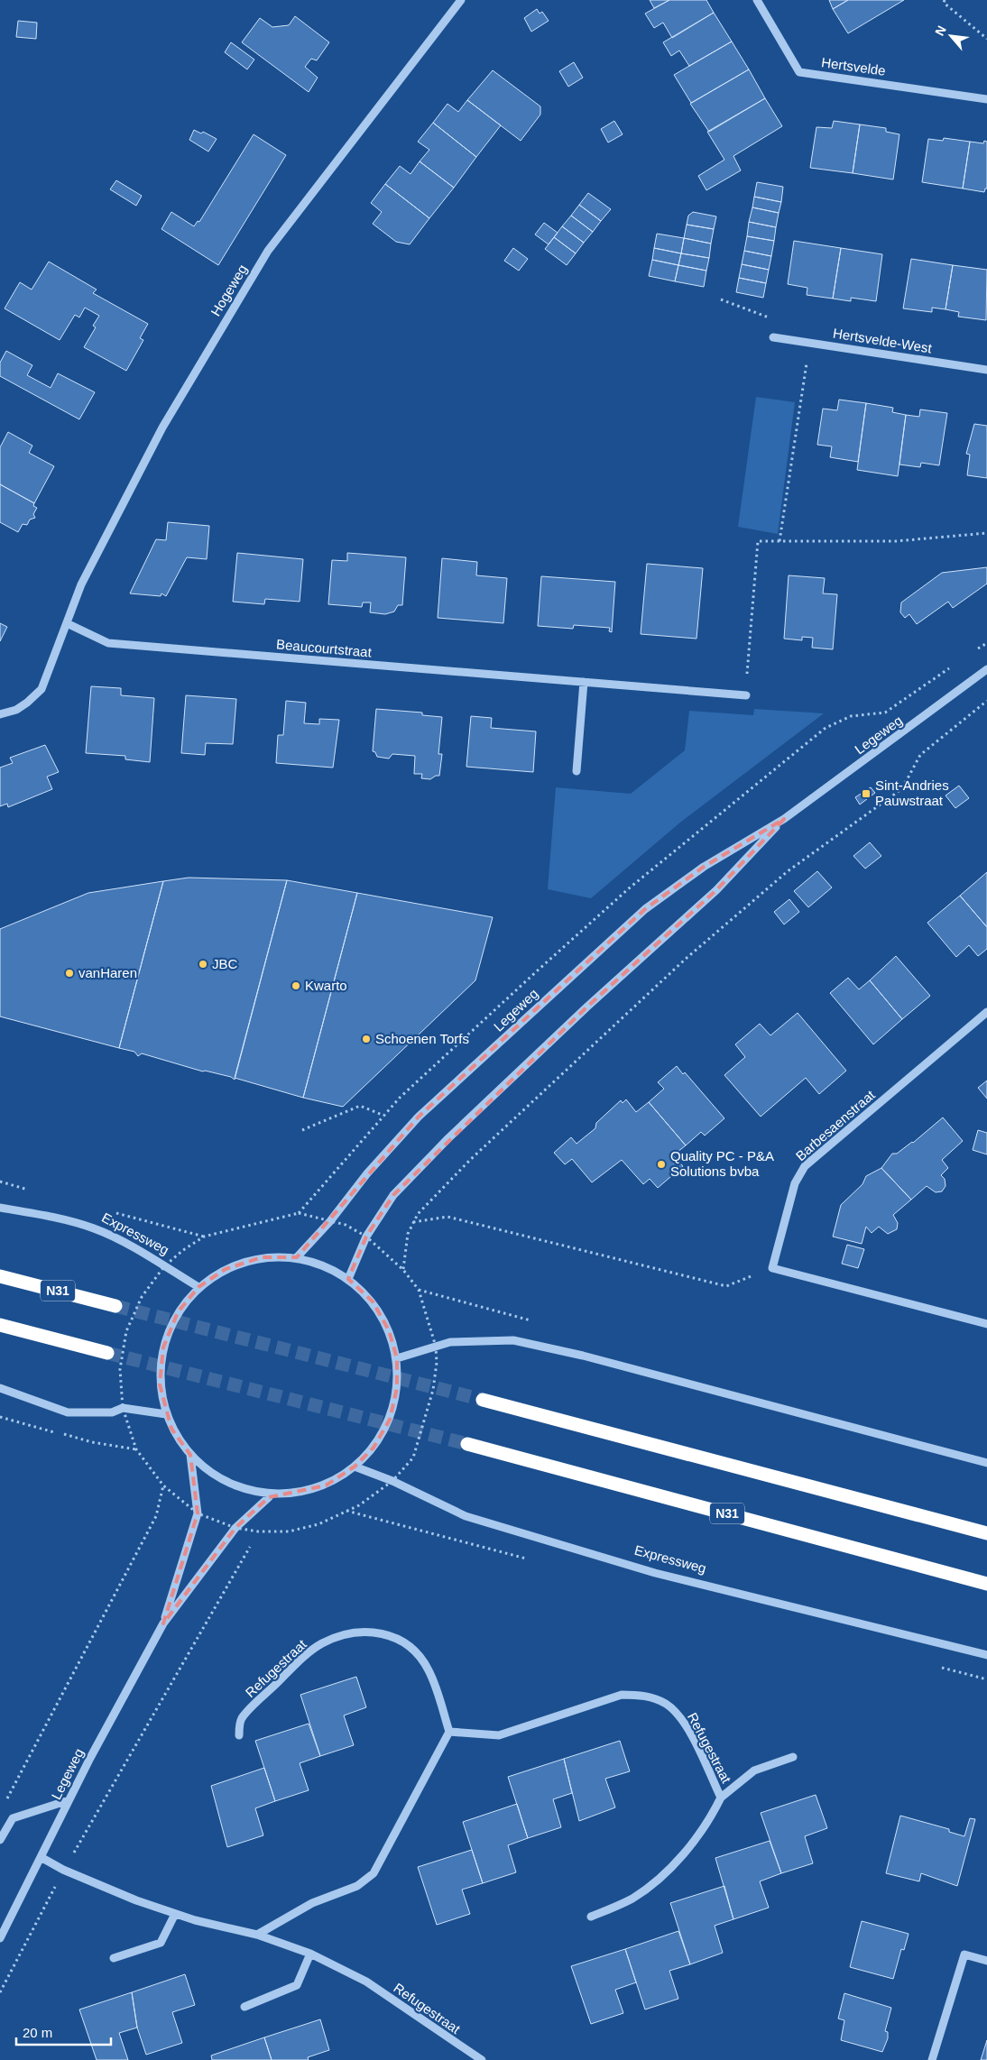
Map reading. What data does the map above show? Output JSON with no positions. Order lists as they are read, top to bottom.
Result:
{
  "streets": {
    "highway": ["N31"],
    "street": [
      "Hertsvelde",
      "Hogeweg",
      "Hertsvelde-West",
      "Beaucourtstraat",
      "Legeweg",
      "Barbesaenstraat",
      "Expressweg",
      "Refugestraat"
    ]
  },
  "crossings": [
    ["Hogeweg", "Beaucourtstraat"],
    ["Legeweg", "Refugestraat"]
  ],
  "places": {
    "transit": ["Sint-Andries Pauwstraat"],
    "other": [
      "JBC",
      "vanHaren",
      "Kwarto",
      "Schoenen Torfs",
      "Quality PC - P&A Solutions bvba"
    ]
  },
  "scale_bar": "20 m",
  "north": "top left"
}
